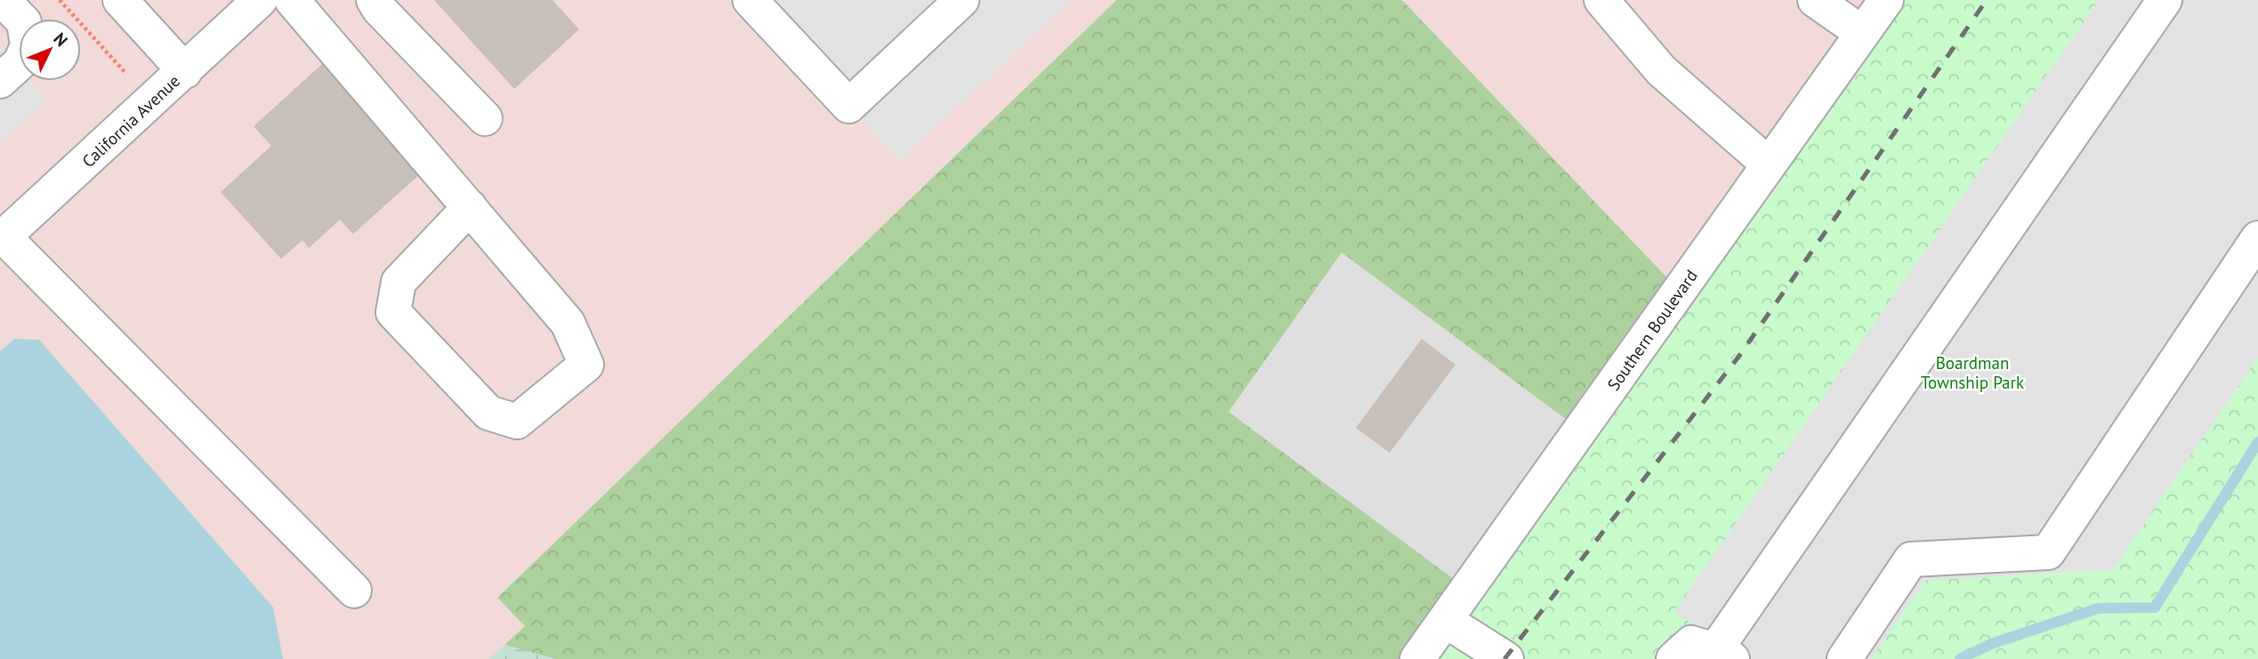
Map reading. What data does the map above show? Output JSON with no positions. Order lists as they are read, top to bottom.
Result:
{
  "streets": {
    "street": ["California Avenue", "Southern Boulevard"]
  },
  "parks": ["Boardman Township Park"],
  "north": "top right"
}
